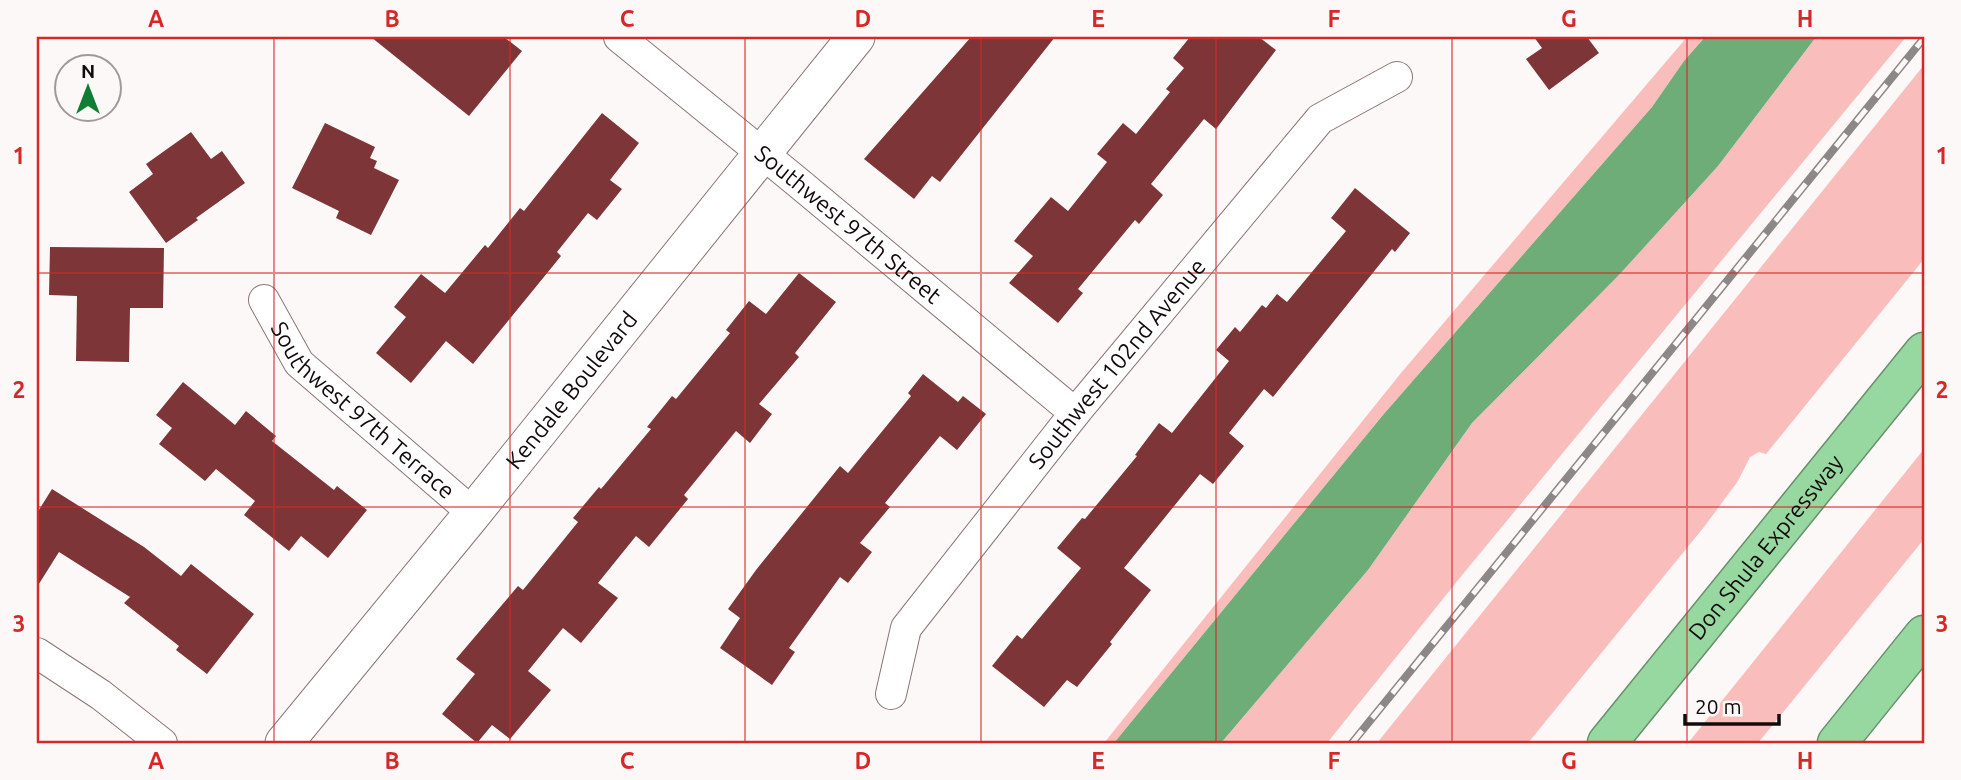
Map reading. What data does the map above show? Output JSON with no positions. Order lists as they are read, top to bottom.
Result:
{
  "streets": {
    "highway": ["Don Shula Expressway"],
    "street": [
      "Southwest 97th Street",
      "Southwest 102nd Avenue",
      "Kendale Boulevard",
      "Southwest 97th Terrace"
    ]
  },
  "crossings": [
    ["Southwest 97th Street", "Southwest 102nd Avenue"],
    ["Southwest 97th Street", "Kendale Boulevard"],
    ["Kendale Boulevard", "Southwest 97th Terrace"]
  ],
  "scale_bar": "20 m",
  "north": "top",
  "grid": {
    "columns": [
      "A",
      "B",
      "C",
      "D",
      "E",
      "F",
      "G",
      "H"
    ],
    "rows": ["1", "2", "3"]
  }
}
